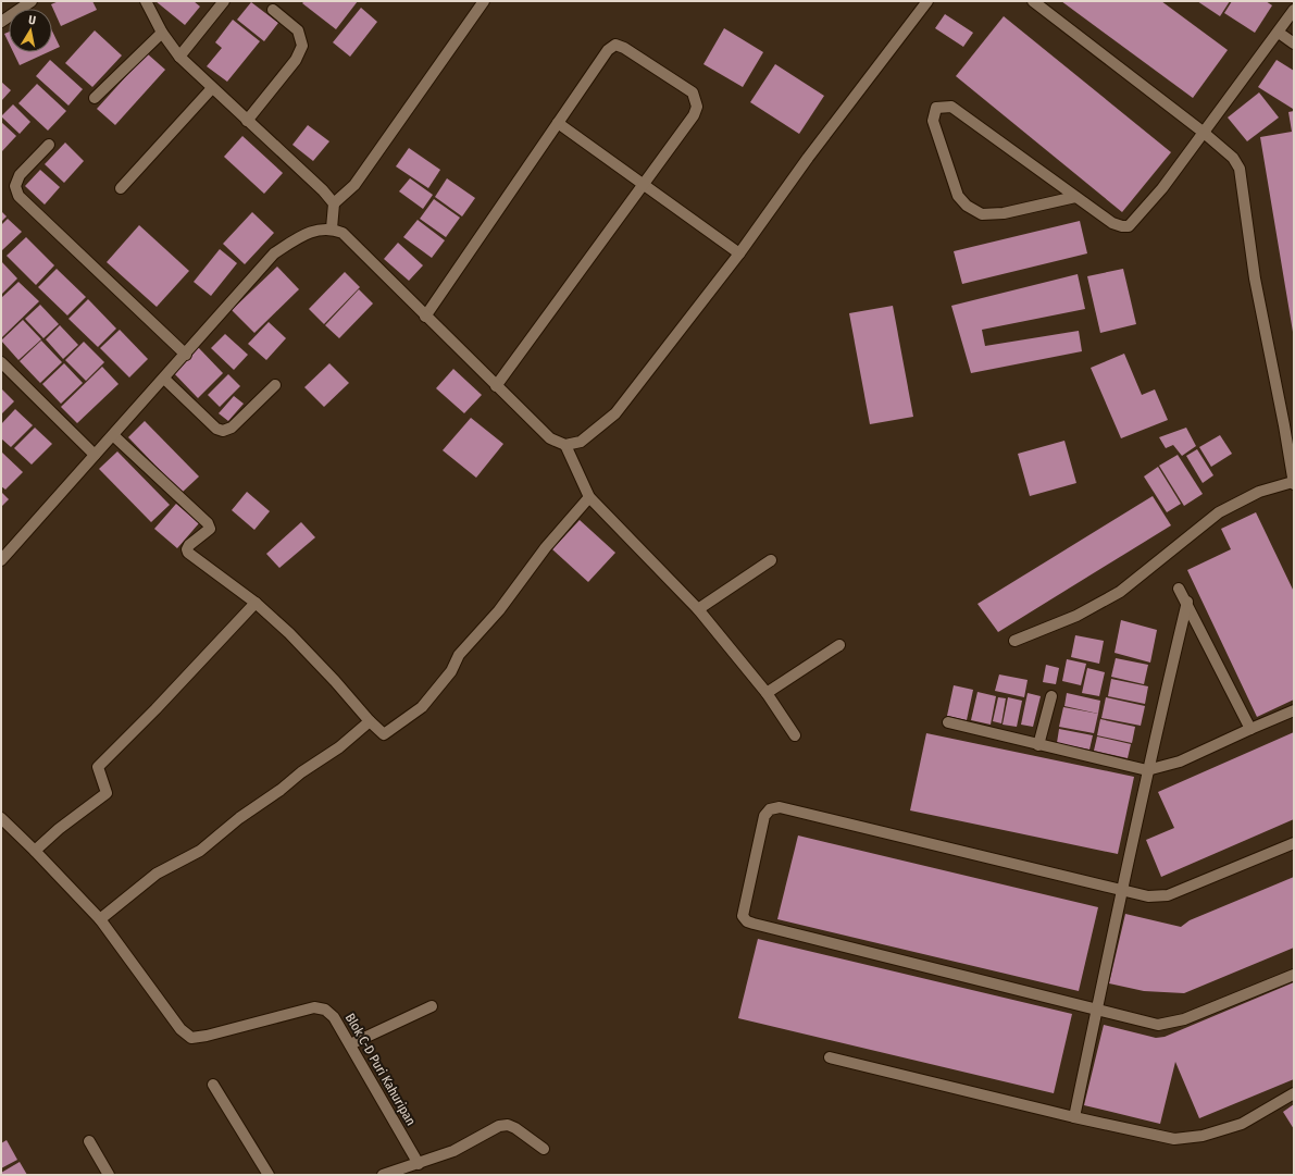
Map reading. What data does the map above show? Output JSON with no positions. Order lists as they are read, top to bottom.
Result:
{
  "streets": {
    "street": ["Blok C-D Puri Kahuripan"]
  },
  "north": "top"
}
